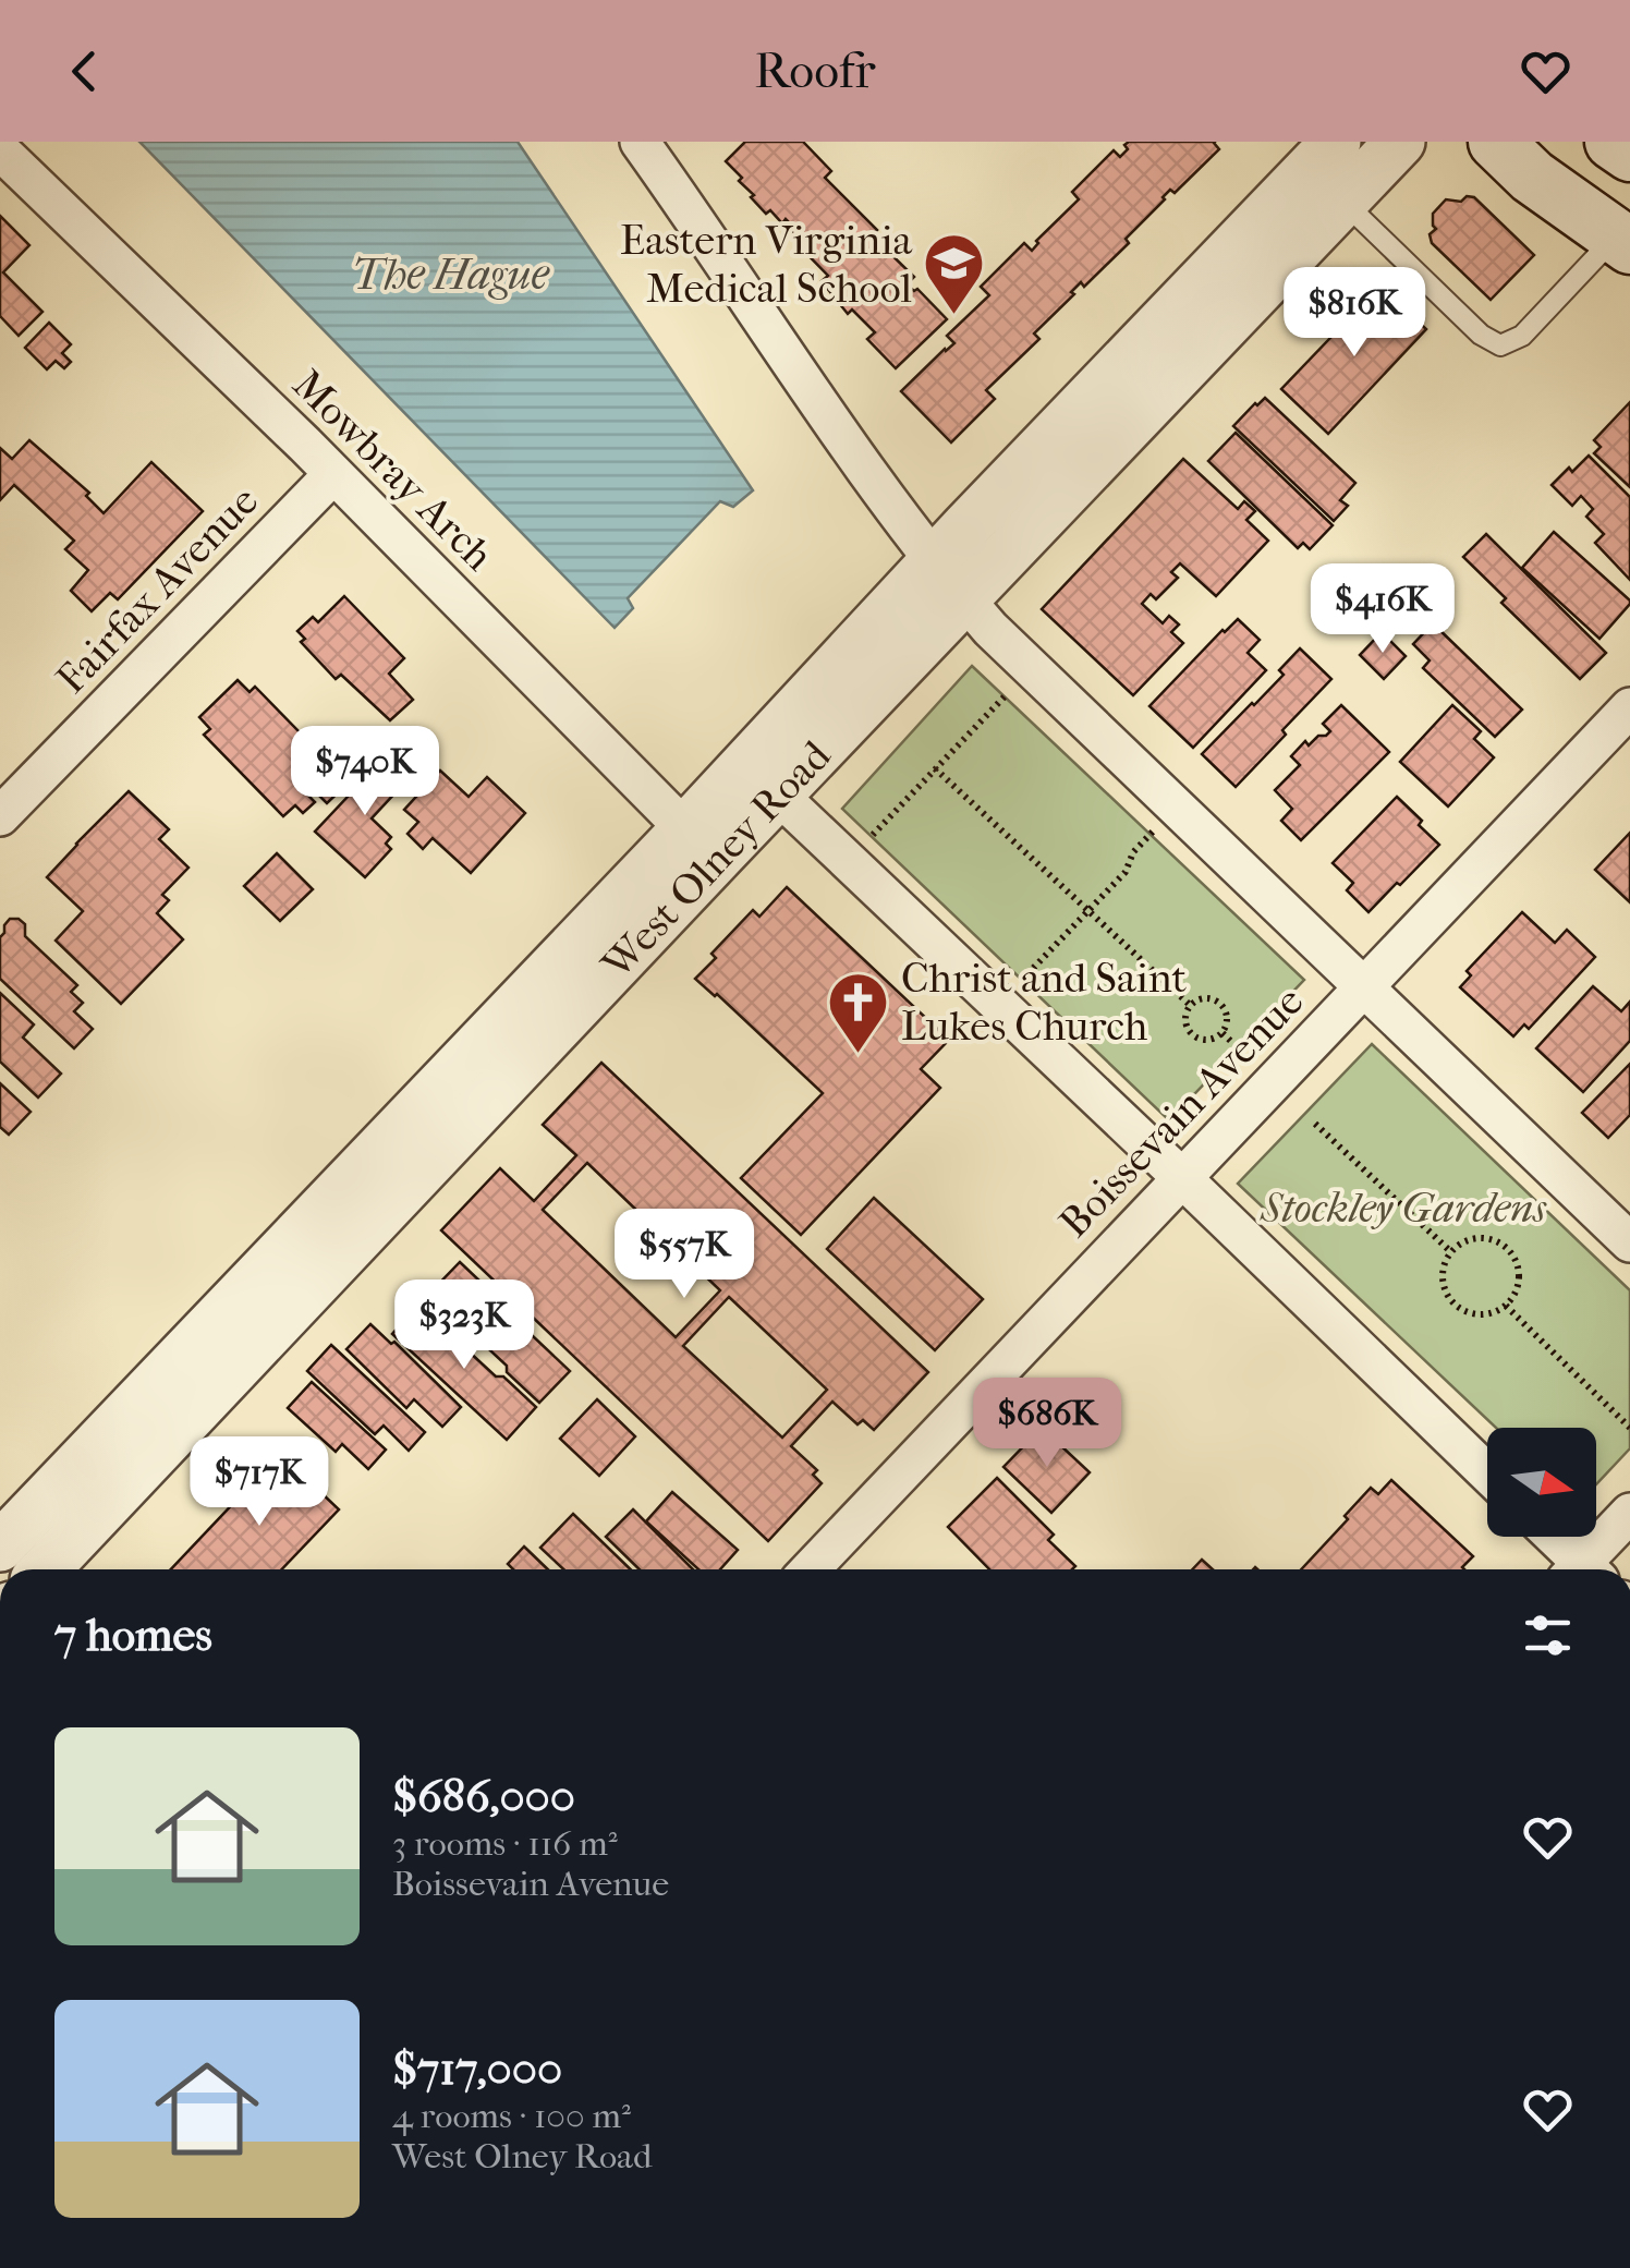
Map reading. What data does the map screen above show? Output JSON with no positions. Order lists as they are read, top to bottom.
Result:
{
  "streets": {
    "street": [
      "Mowbray Arch",
      "Fairfax Avenue",
      "West Olney Road",
      "Boissevain Avenue"
    ]
  },
  "crossings": [
    ["Mowbray Arch", "Fairfax Avenue"],
    ["Mowbray Arch", "West Olney Road"]
  ],
  "water": ["The Hague"],
  "parks": ["Stockley Gardens"],
  "places": {
    "school or university": ["Eastern Virginia Medical School"],
    "church": ["Christ and Saint Lukes Church"]
  },
  "north": "right",
  "page": {
    "header": "Roofr",
    "price": [
      "$816K",
      "$416K",
      "$740K",
      "$557K",
      "$323K",
      "$686K",
      "$717K"
    ],
    "heading": "7 homes",
    "list": [
      {
        "name": "$686,000",
        "note": "3 rooms · 116 m² · Boissevain Avenue"
      },
      {
        "name": "$717,000",
        "note": "4 rooms · 100 m² · West Olney Road"
      }
    ]
  }
}
